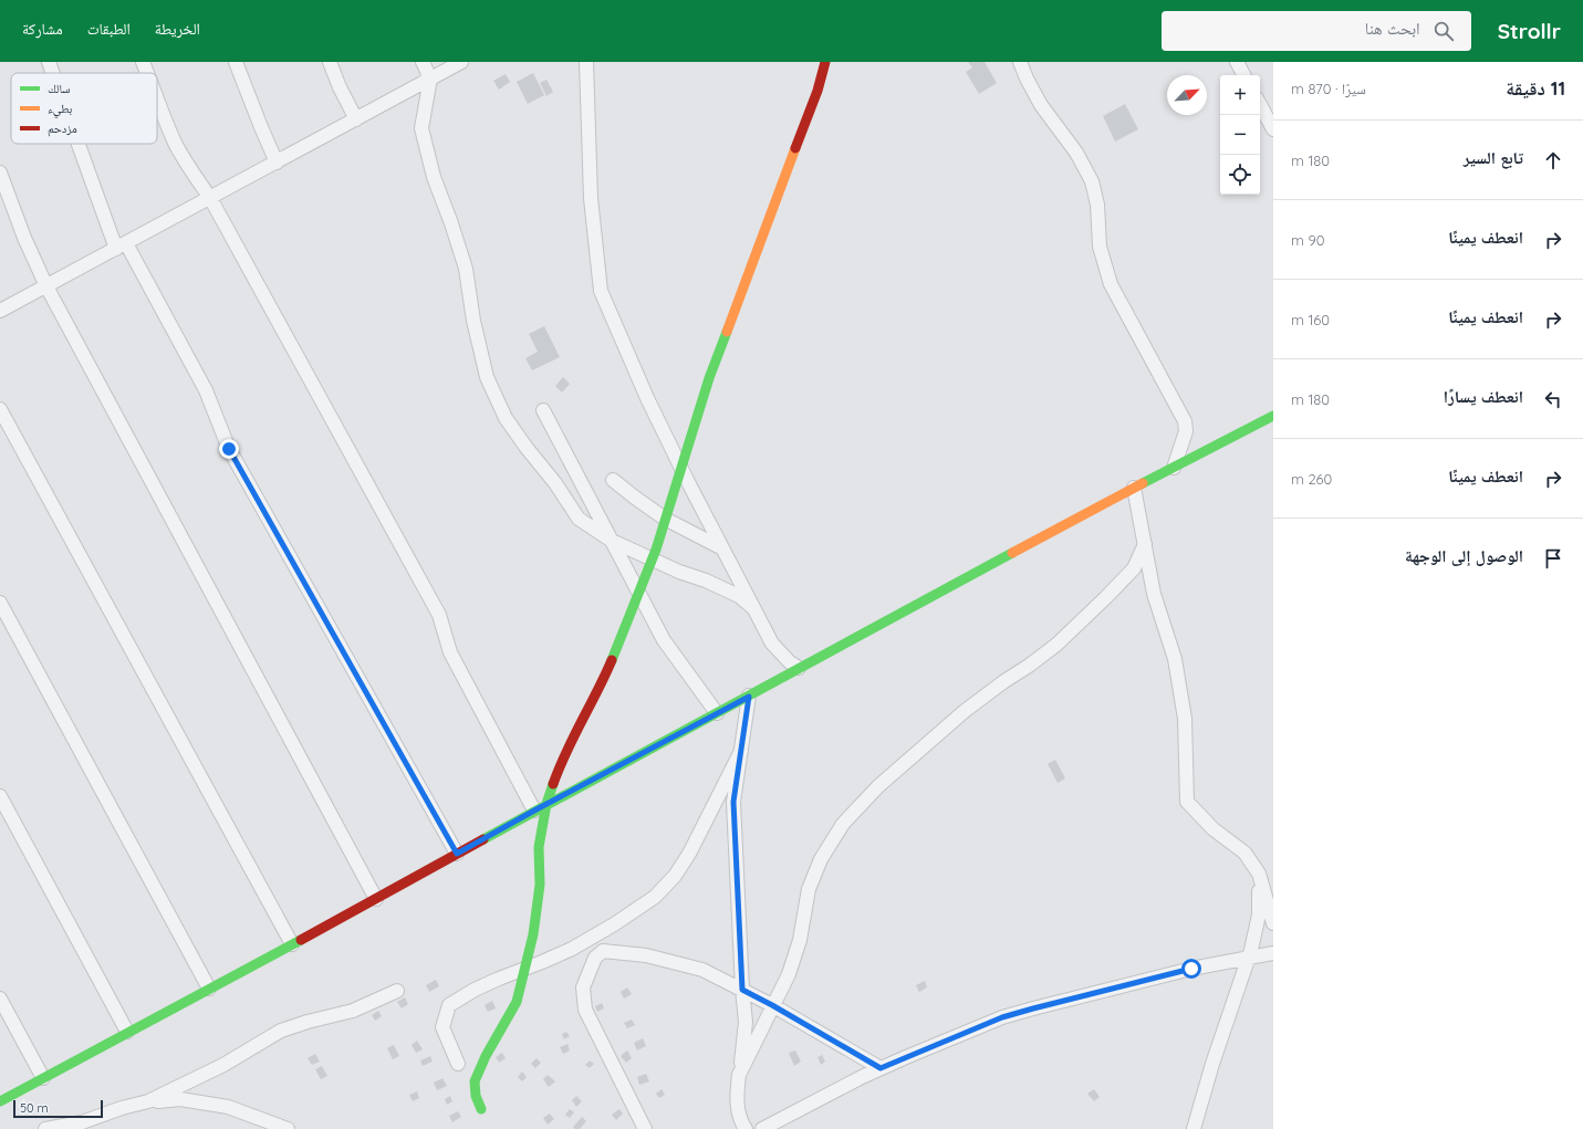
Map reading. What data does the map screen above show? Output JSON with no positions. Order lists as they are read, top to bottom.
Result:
{
  "legend": ["سالك", "بطيء", "مزدحم"],
  "scale_bar": "50 m",
  "north": "top right",
  "page": {
    "header": "Strollr",
    "search": "ابحث هنا",
    "nav": ["الخريطة", "الطبقات", "مشاركة"],
    "heading": ["11 دقيقة", "سيرًا · 870 m"],
    "map_buttons": ["+", "−"],
    "list": [
      ["تابع السير", "180 m"],
      ["انعطف يمينًا", "90 m"],
      ["انعطف يمينًا", "160 m"],
      ["انعطف يسارًا", "180 m"],
      ["انعطف يمينًا", "260 m"],
      "الوصول إلى الوجهة"
    ],
    "scale": "50 m"
  }
}
